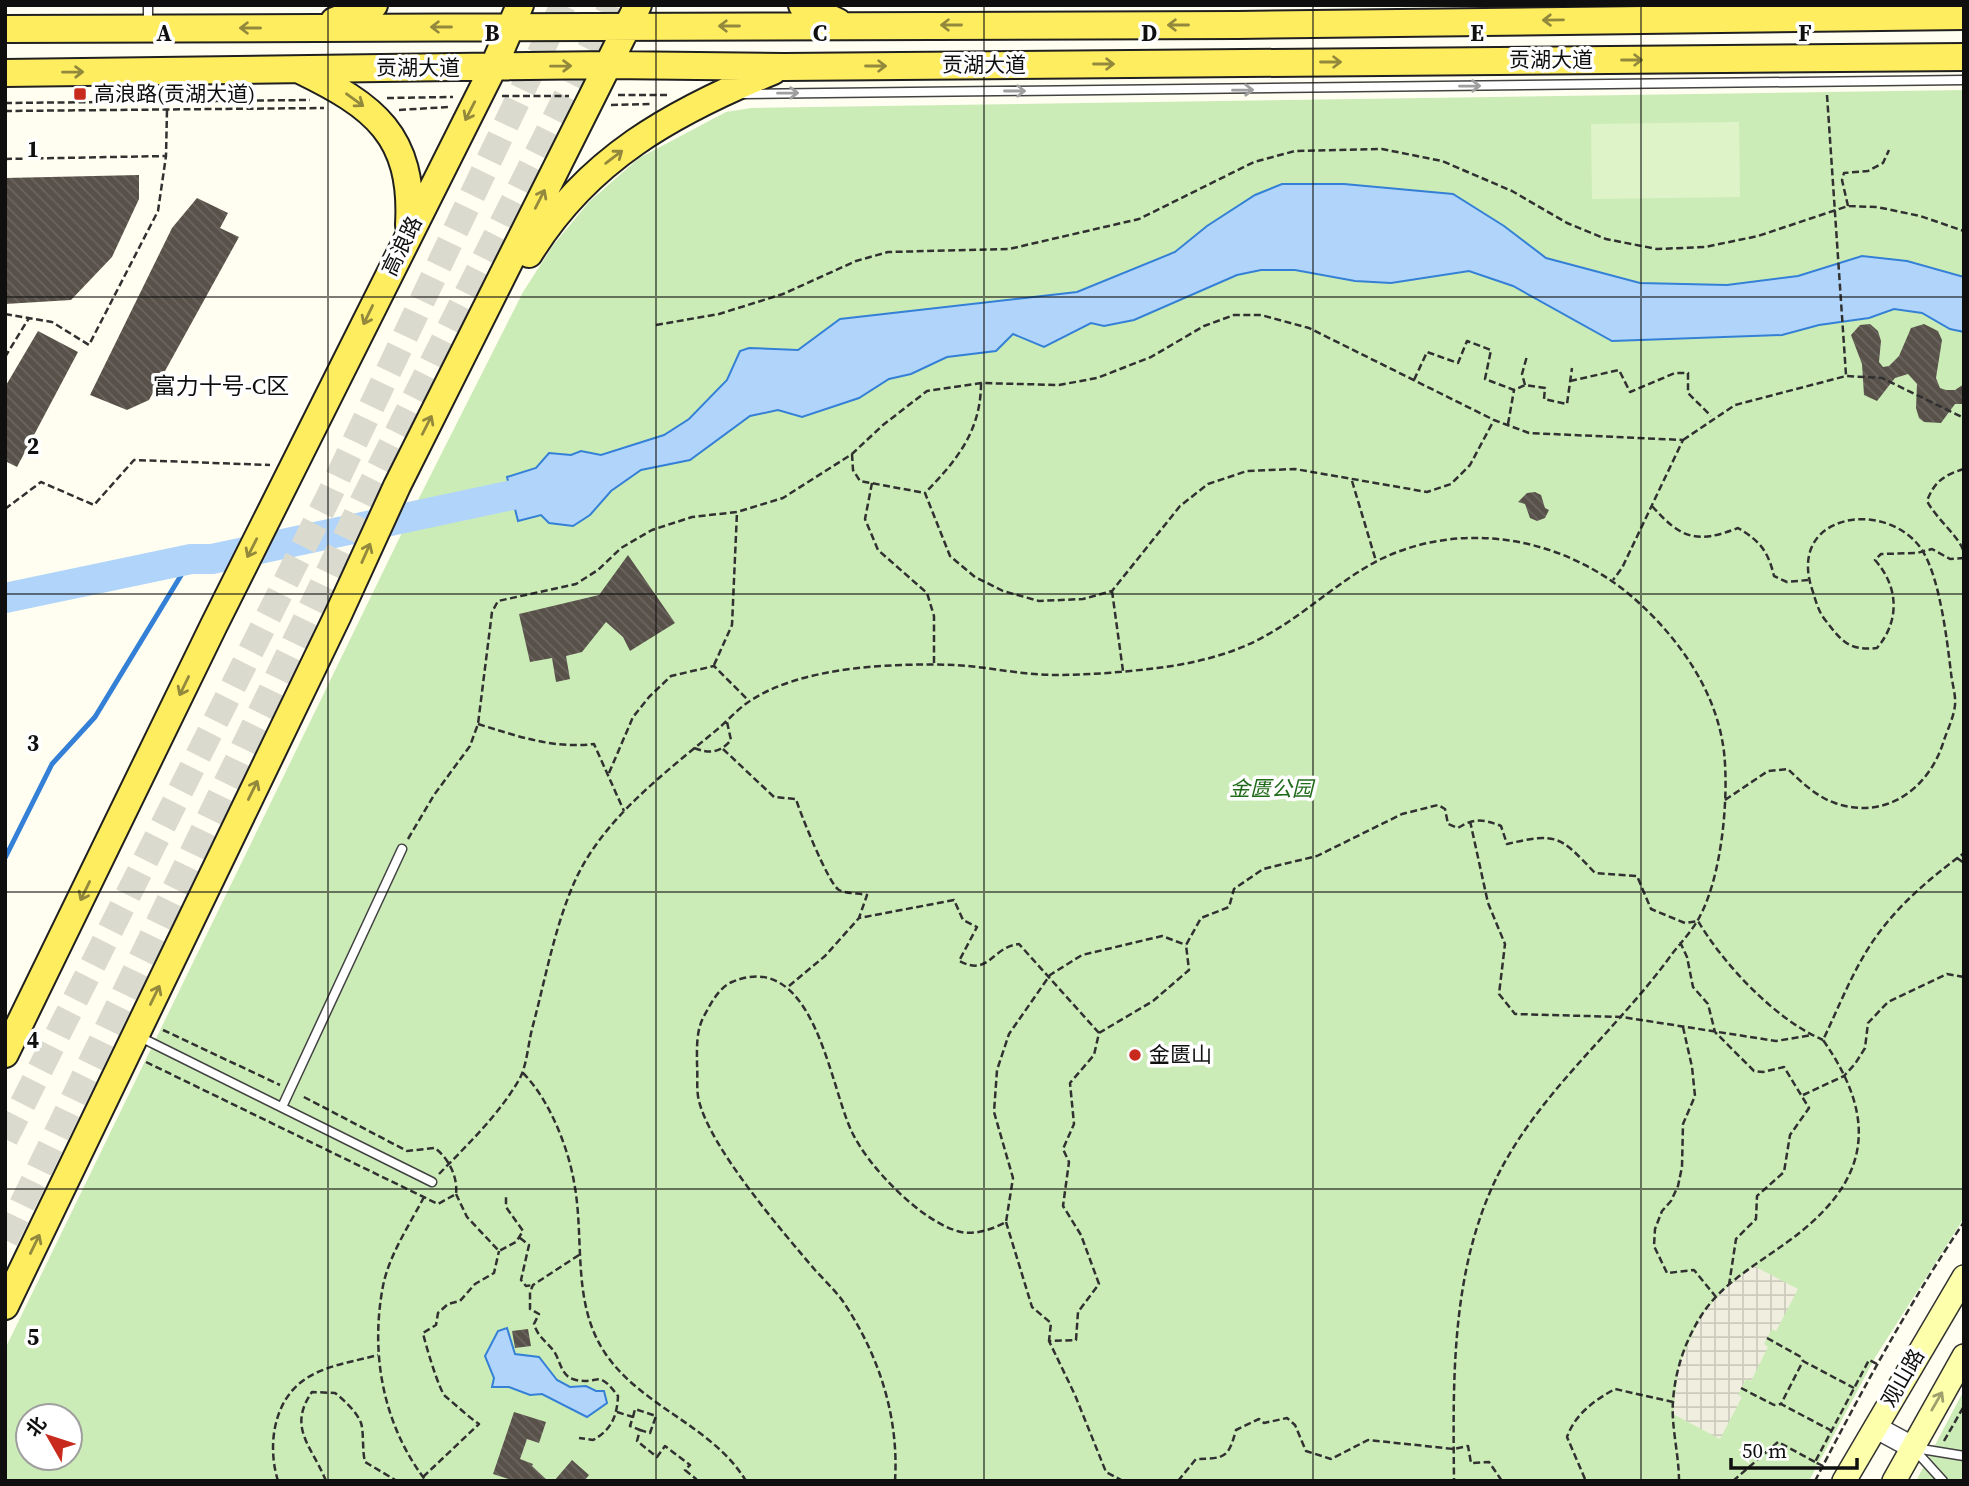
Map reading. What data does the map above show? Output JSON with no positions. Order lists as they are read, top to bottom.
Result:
{
  "streets": {
    "main road": ["贡湖大道", "高浪路", "观山路"]
  },
  "crossings": [
    ["贡湖大道", "高浪路"]
  ],
  "districts": ["富力十号-C区"],
  "parks": ["金匮公园"],
  "places": {
    "transit": ["高浪路(贡湖大道)"],
    "other": ["金匮山"]
  },
  "scale_bar": "50 m",
  "north": "top left",
  "grid": {
    "columns": [
      "A",
      "B",
      "C",
      "D",
      "E",
      "F"
    ],
    "rows": [
      "1",
      "2",
      "3",
      "4",
      "5"
    ]
  }
}
